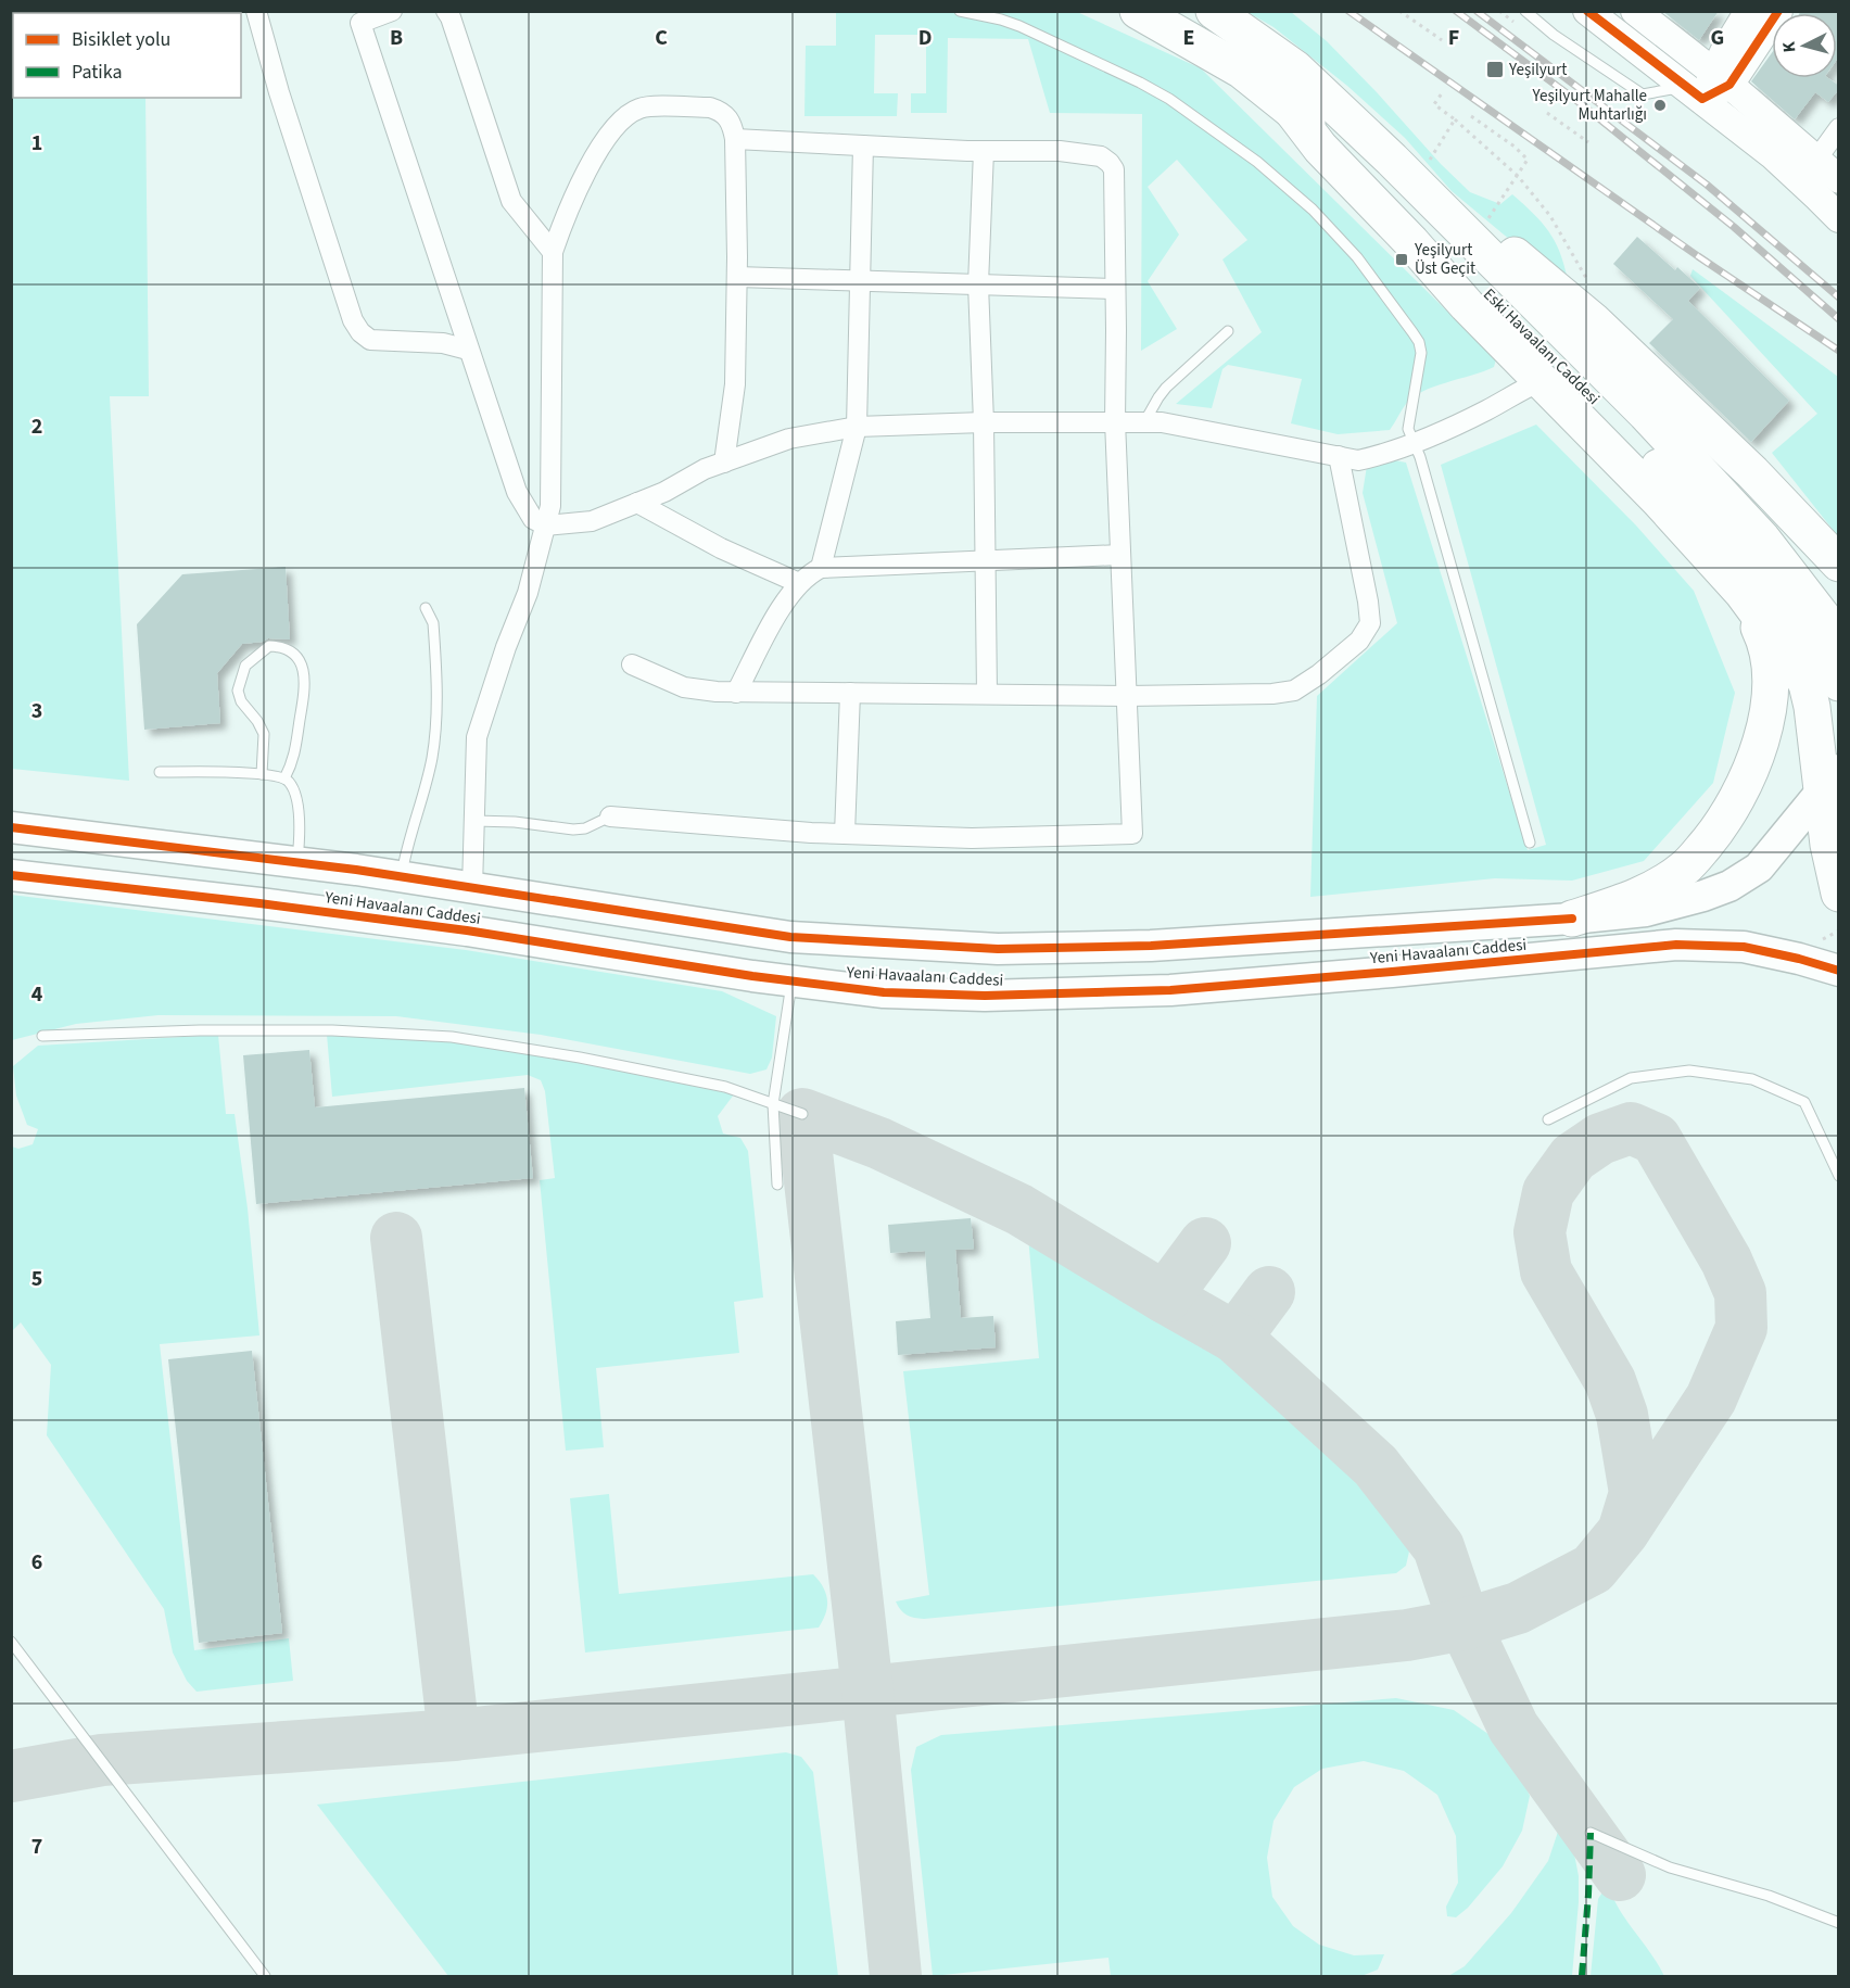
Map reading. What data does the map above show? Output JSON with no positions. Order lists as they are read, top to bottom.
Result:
{
  "streets": {
    "highway": ["Eski Havaalanı Caddesi"],
    "main road": ["Yeni Havaalanı Caddesi"]
  },
  "places": {
    "transit": ["Yeşilyurt", "Yeşilyurt Üst Geçit"],
    "other": ["Yeşilyurt Mahalle Muhtarlığı"]
  },
  "legend": ["Bisiklet yolu", "Patika"],
  "north": "left",
  "grid": {
    "columns": [
      "B",
      "C",
      "D",
      "E",
      "F",
      "G"
    ],
    "rows": [
      "1",
      "2",
      "3",
      "4",
      "5",
      "6",
      "7"
    ]
  }
}
